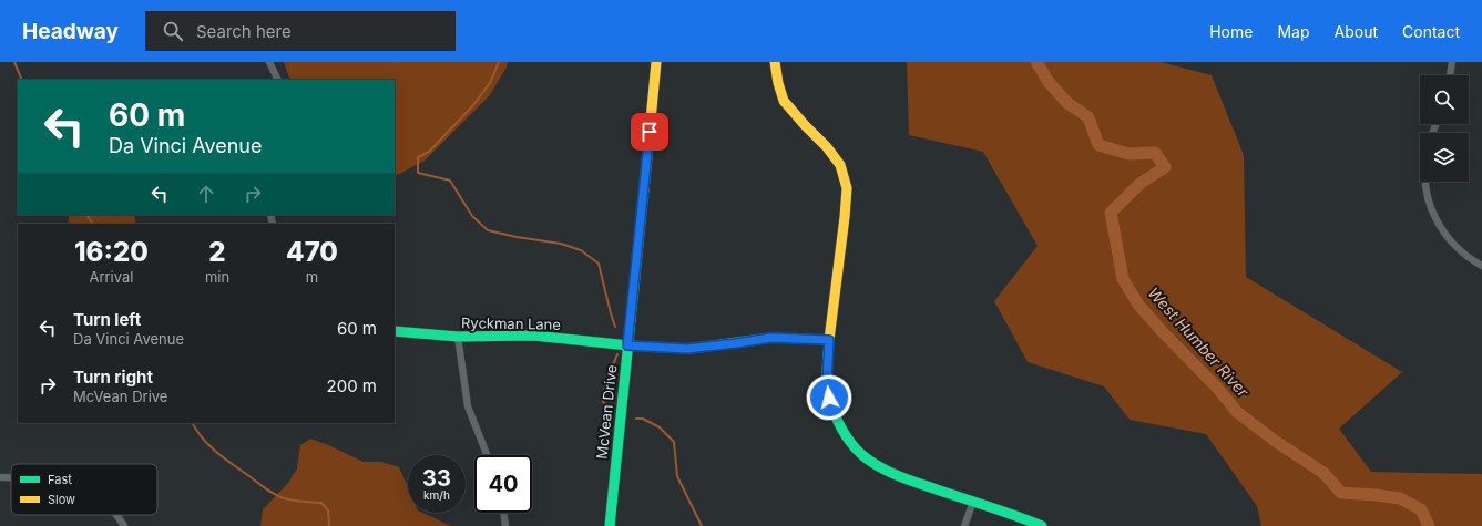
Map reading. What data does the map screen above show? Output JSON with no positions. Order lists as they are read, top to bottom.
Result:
{
  "streets": {
    "street": ["Ryckman Lane", "McVean Drive"]
  },
  "crossings": [
    ["Ryckman Lane", "McVean Drive"]
  ],
  "water": ["West Humber River"],
  "legend": ["Fast", "Slow"],
  "page": {
    "header": "Headway",
    "search": "Search here",
    "nav": [
      "Home",
      "Map",
      "About",
      "Contact"
    ],
    "turn": ["60 m", "Da Vinci Avenue"],
    "eta": [
      "16:20",
      "Arrival",
      "2",
      "min",
      "470",
      "m"
    ],
    "list": [
      {
        "name": "Turn left",
        "note": "Da Vinci Avenue",
        "value": "60 m"
      },
      {
        "name": "Turn right",
        "note": "McVean Drive",
        "value": "200 m"
      }
    ],
    "speed": "33 km/h",
    "limit": "40"
  }
}
